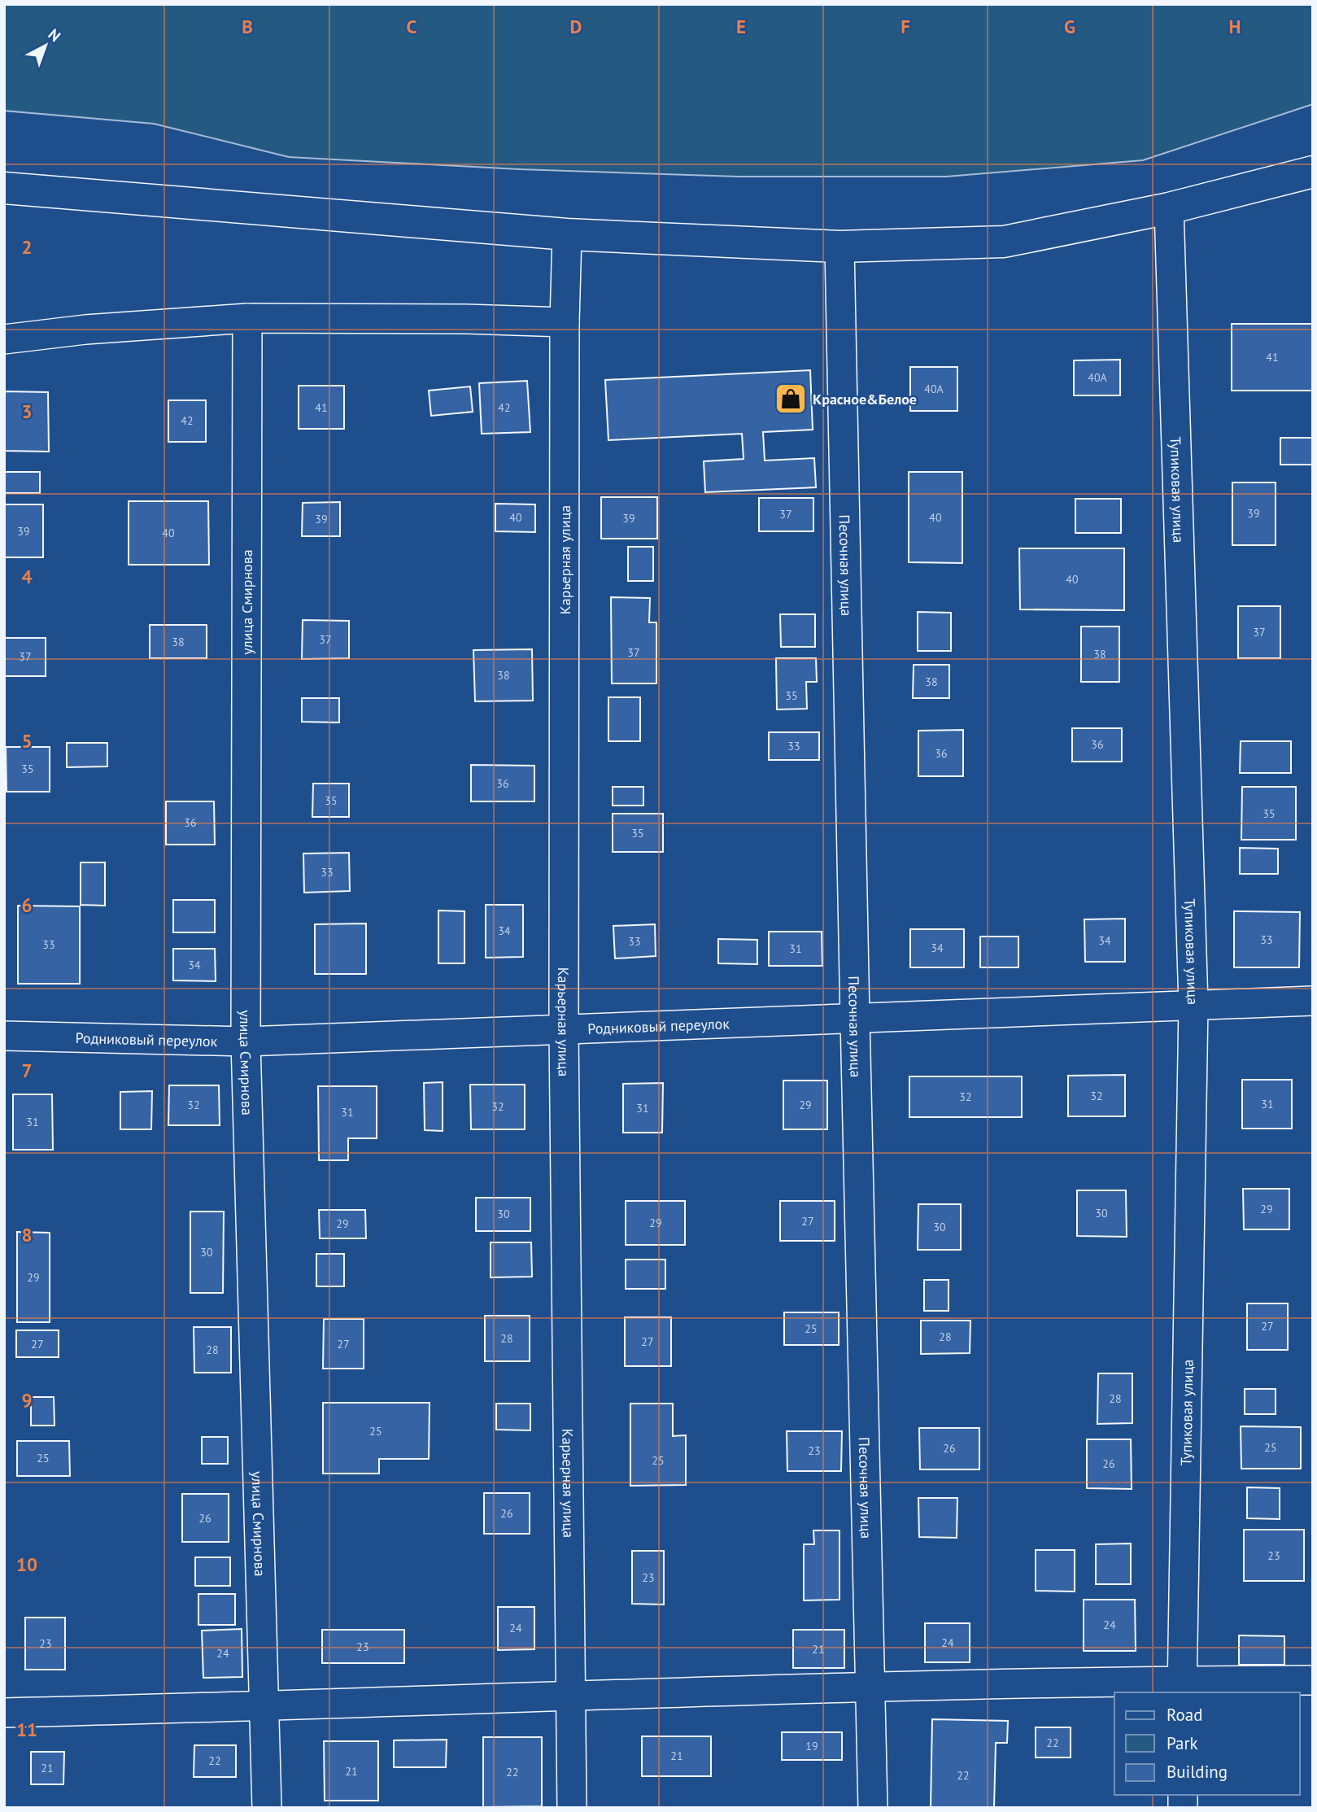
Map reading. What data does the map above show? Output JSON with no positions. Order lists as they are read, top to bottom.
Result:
{
  "streets": {
    "street": [
      "Тупиковая улица",
      "Карьерная улица",
      "Песочная улица",
      "улица Смирнова",
      "Родниковый переулок"
    ]
  },
  "crossings": [
    ["Тупиковая улица", "Родниковый переулок"],
    ["Карьерная улица", "Родниковый переулок"],
    ["Песочная улица", "Родниковый переулок"],
    ["улица Смирнова", "Родниковый переулок"]
  ],
  "places": {
    "shop": ["Красное&Белое"]
  },
  "house_numbers": [
    "41",
    "40А",
    "40А",
    "41",
    "42",
    "42",
    "39",
    "37",
    "40",
    "40",
    "39",
    "39",
    "39",
    "40",
    "40",
    "37",
    "37",
    "38",
    "37",
    "38",
    "37",
    "38",
    "38",
    "35",
    "36",
    "33",
    "36",
    "35",
    "36",
    "35",
    "35",
    "36",
    "35",
    "33",
    "34",
    "33",
    "34",
    "33",
    "33",
    "34",
    "31",
    "34",
    "32",
    "32",
    "31",
    "32",
    "29",
    "32",
    "31",
    "31",
    "31",
    "29",
    "30",
    "30",
    "27",
    "29",
    "29",
    "30",
    "30",
    "29",
    "27",
    "25",
    "28",
    "28",
    "27",
    "27",
    "27",
    "28",
    "28",
    "25",
    "25",
    "26",
    "23",
    "25",
    "25",
    "26",
    "26",
    "26",
    "23",
    "23",
    "24",
    "24",
    "24",
    "23",
    "23",
    "21",
    "24",
    "22",
    "19",
    "21",
    "22",
    "21",
    "21",
    "22",
    "22"
  ],
  "legend": ["Road", "Park", "Building"],
  "north": "top right",
  "grid": {
    "columns": [
      "B",
      "C",
      "D",
      "E",
      "F",
      "G",
      "H"
    ],
    "rows": [
      "2",
      "3",
      "4",
      "5",
      "6",
      "7",
      "8",
      "9",
      "10",
      "11"
    ]
  }
}
